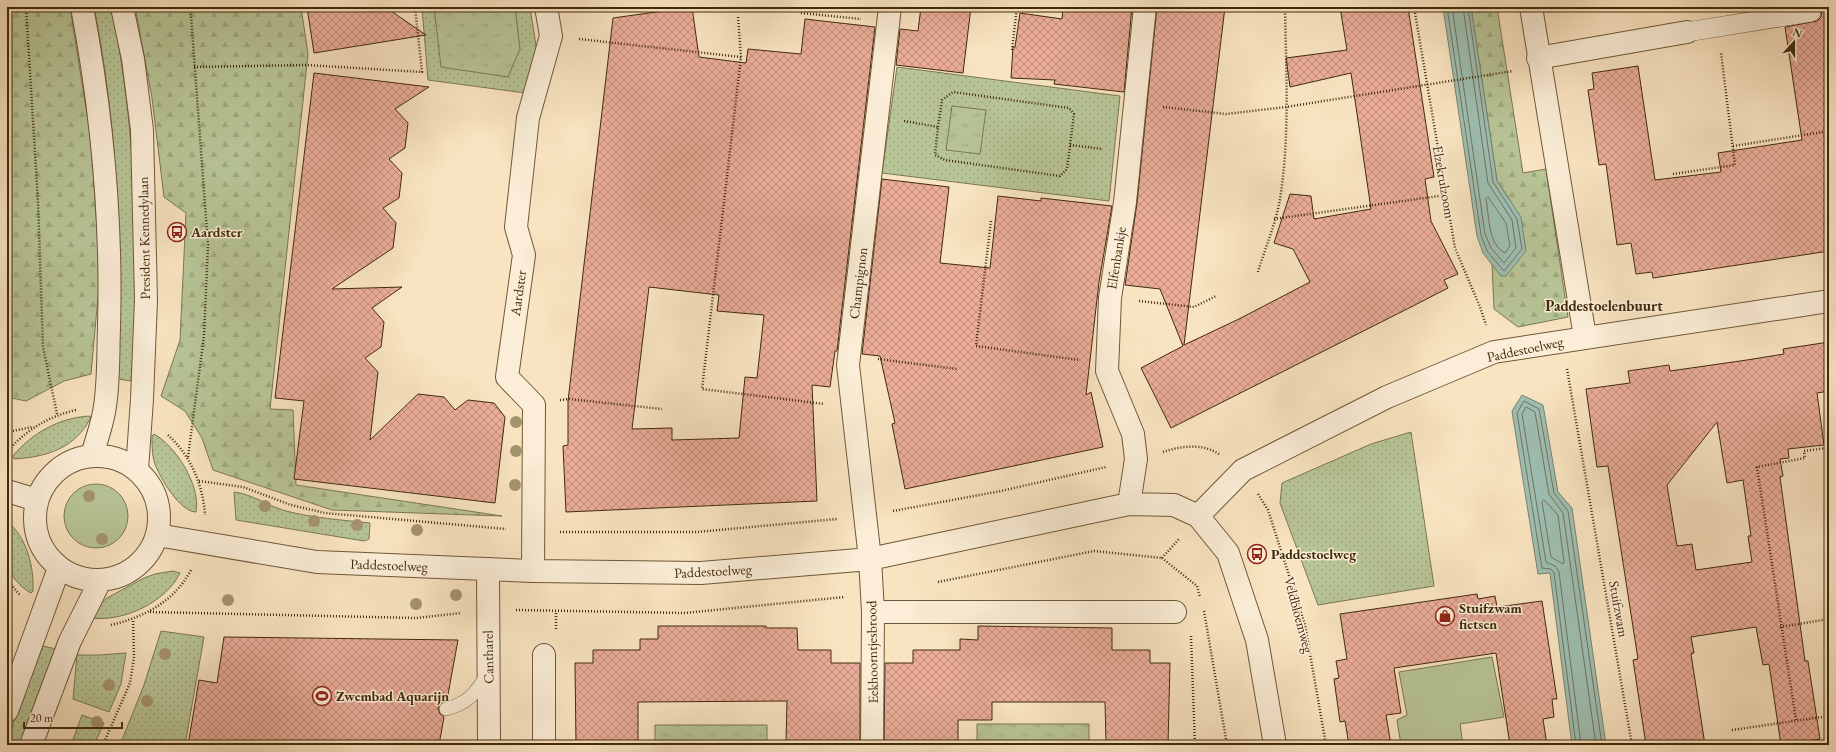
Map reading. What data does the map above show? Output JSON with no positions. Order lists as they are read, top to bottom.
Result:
{
  "streets": {
    "street": [
      "President Kennedylaan",
      "Elfenbankje",
      "Champignon",
      "Aardster",
      "Paddestoelweg",
      "Eekhoorntjesbrood",
      "Cantharel"
    ],
    "path": ["Elzekrulzoom", "Stuifzwam", "Veldbloemweg"]
  },
  "crossings": [
    ["Elzekrulzoom", "Paddestoelweg"],
    ["President Kennedylaan", "Paddestoelweg"],
    ["Elfenbankje", "Paddestoelweg"],
    ["Champignon", "Paddestoelweg"],
    ["Champignon", "Eekhoorntjesbrood"],
    ["Paddestoelweg", "Stuifzwam"],
    ["Paddestoelweg", "Veldbloemweg"],
    ["Paddestoelweg", "Eekhoorntjesbrood"],
    ["Paddestoelweg", "Cantharel"]
  ],
  "districts": ["Paddestoelenbuurt"],
  "places": {
    "bus stop": ["Aardster", "Paddestoelweg"],
    "shop": ["Stuifzwam fietsen"],
    "sports": ["Zwembad Aquarijn"]
  },
  "scale_bar": "20 m",
  "north": "top"
}
